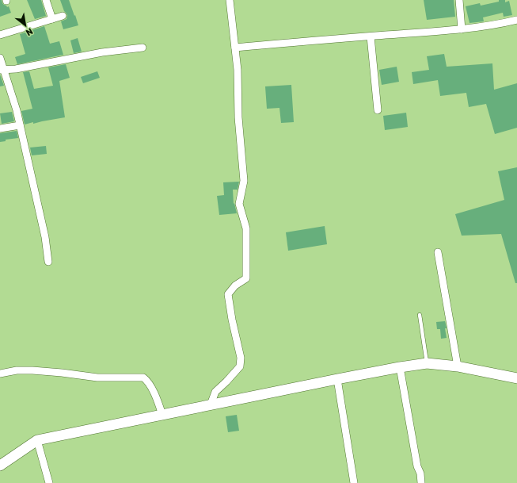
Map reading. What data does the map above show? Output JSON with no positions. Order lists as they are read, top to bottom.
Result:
{
  "north": "bottom right"
}
